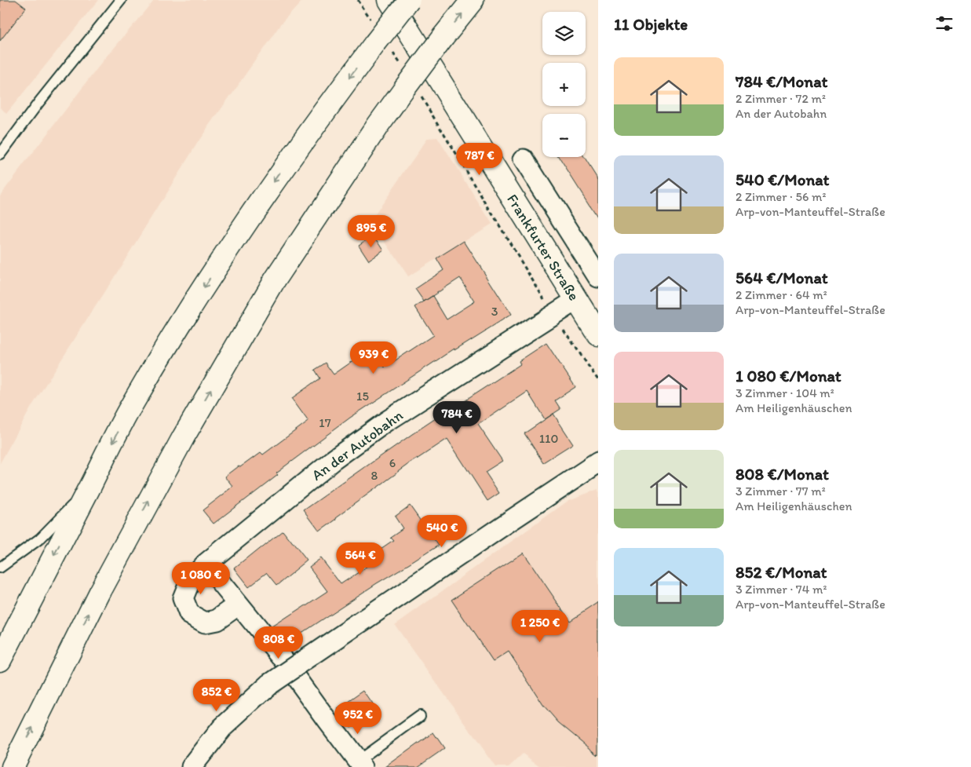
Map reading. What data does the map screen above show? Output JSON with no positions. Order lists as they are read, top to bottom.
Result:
{
  "streets": {
    "main road": ["Frankfurter Straße"],
    "street": ["An der Autobahn"]
  },
  "crossings": [
    ["Frankfurter Straße", "An der Autobahn"]
  ],
  "house_numbers": [
    "3",
    "15",
    "17",
    "110",
    "6",
    "8"
  ],
  "page": {
    "heading": "11 Objekte",
    "map_buttons": ["+", "−"],
    "list": [
      {
        "name": "784 €/Monat",
        "note": "2 Zimmer · 72 m² · An der Autobahn"
      },
      {
        "name": "540 €/Monat",
        "note": "2 Zimmer · 56 m² · Arp-von-Manteuffel-Straße"
      },
      {
        "name": "564 €/Monat",
        "note": "2 Zimmer · 64 m² · Arp-von-Manteuffel-Straße"
      },
      {
        "name": "1 080 €/Monat",
        "note": "3 Zimmer · 104 m² · Am Heiligenhäuschen"
      },
      {
        "name": "808 €/Monat",
        "note": "3 Zimmer · 77 m² · Am Heiligenhäuschen"
      },
      {
        "name": "852 €/Monat",
        "note": "3 Zimmer · 74 m² · Arp-von-Manteuffel-Straße"
      }
    ],
    "price": [
      "787 €",
      "895 €",
      "939 €",
      "784 €",
      "540 €",
      "564 €",
      "1 080 €",
      "1 250 €",
      "808 €",
      "852 €",
      "952 €"
    ]
  }
}
